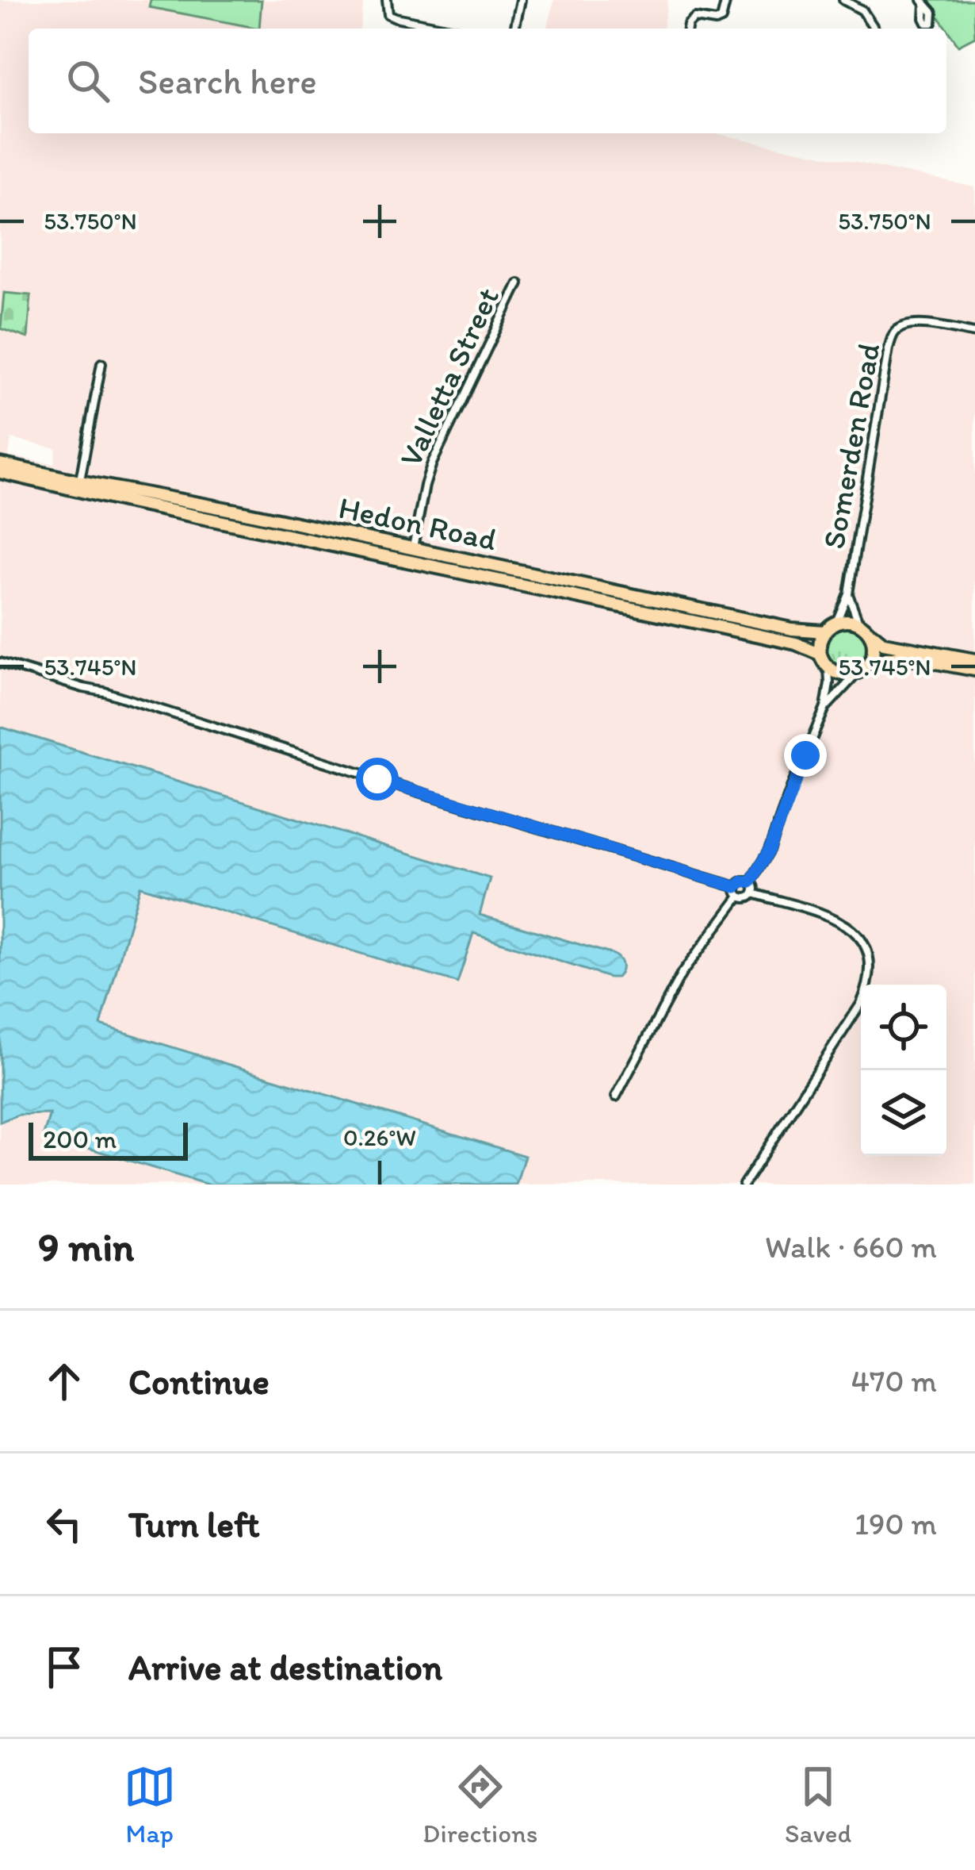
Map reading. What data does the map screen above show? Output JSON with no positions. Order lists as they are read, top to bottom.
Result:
{
  "streets": {
    "highway": ["Hedon Road"],
    "street": ["Valletta Street", "Somerden Road"]
  },
  "crossings": [
    ["Valletta Street", "Hedon Road"],
    ["Somerden Road", "Hedon Road"]
  ],
  "scale_bar": "200 m",
  "page": {
    "search": "Search here",
    "scale": "200 m",
    "heading": ["9 min", "Walk · 660 m"],
    "list": [
      ["Continue", "470 m"],
      ["Turn left", "190 m"],
      "Arrive at destination"
    ],
    "nav": ["Map", "Directions", "Saved"]
  },
  "coordinates": ["53.750°N", "53.745°N", "0.26°W"]
}
